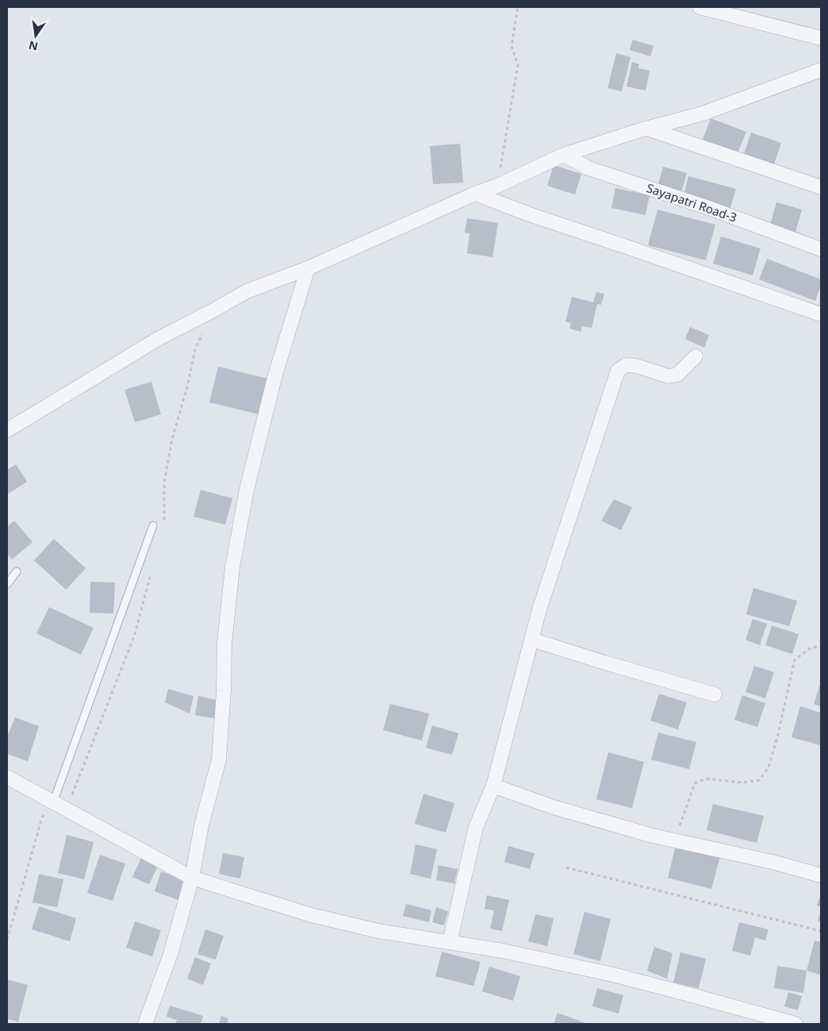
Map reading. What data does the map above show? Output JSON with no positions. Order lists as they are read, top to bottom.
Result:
{
  "streets": {
    "street": ["Sayapatri Road-3"]
  },
  "north": "bottom"
}
